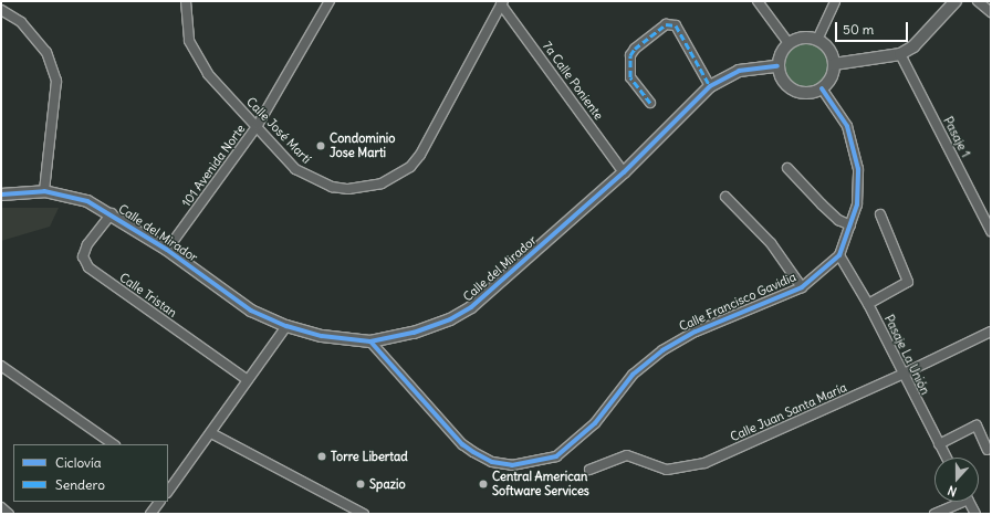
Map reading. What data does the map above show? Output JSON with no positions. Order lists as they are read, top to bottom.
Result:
{
  "streets": {
    "street": [
      "7a Calle Poniente",
      "Calle José Martí",
      "Pasaje 1",
      "101 Avenida Norte",
      "Calle del Mirador",
      "Calle Tristan",
      "Calle Francisco Gavidia",
      "Pasaje La Unión",
      "Calle Juan Santa María"
    ]
  },
  "crossings": [
    ["7a Calle Poniente", "Calle José Martí"],
    ["7a Calle Poniente", "Calle del Mirador"],
    ["Calle José Martí", "101 Avenida Norte"],
    ["101 Avenida Norte", "Calle del Mirador"],
    ["Calle del Mirador", "Calle Tristan"],
    ["Calle del Mirador", "Calle Francisco Gavidia"],
    ["Calle Francisco Gavidia", "Pasaje La Unión"],
    ["Pasaje La Unión", "Calle Juan Santa María"]
  ],
  "places": [
    "Condominio Jose Marti",
    "Torre Libertad",
    "Spazio",
    "Central American Software Services"
  ],
  "legend": ["Ciclovía", "Sendero"],
  "scale_bar": "50 m",
  "north": "bottom"
}
